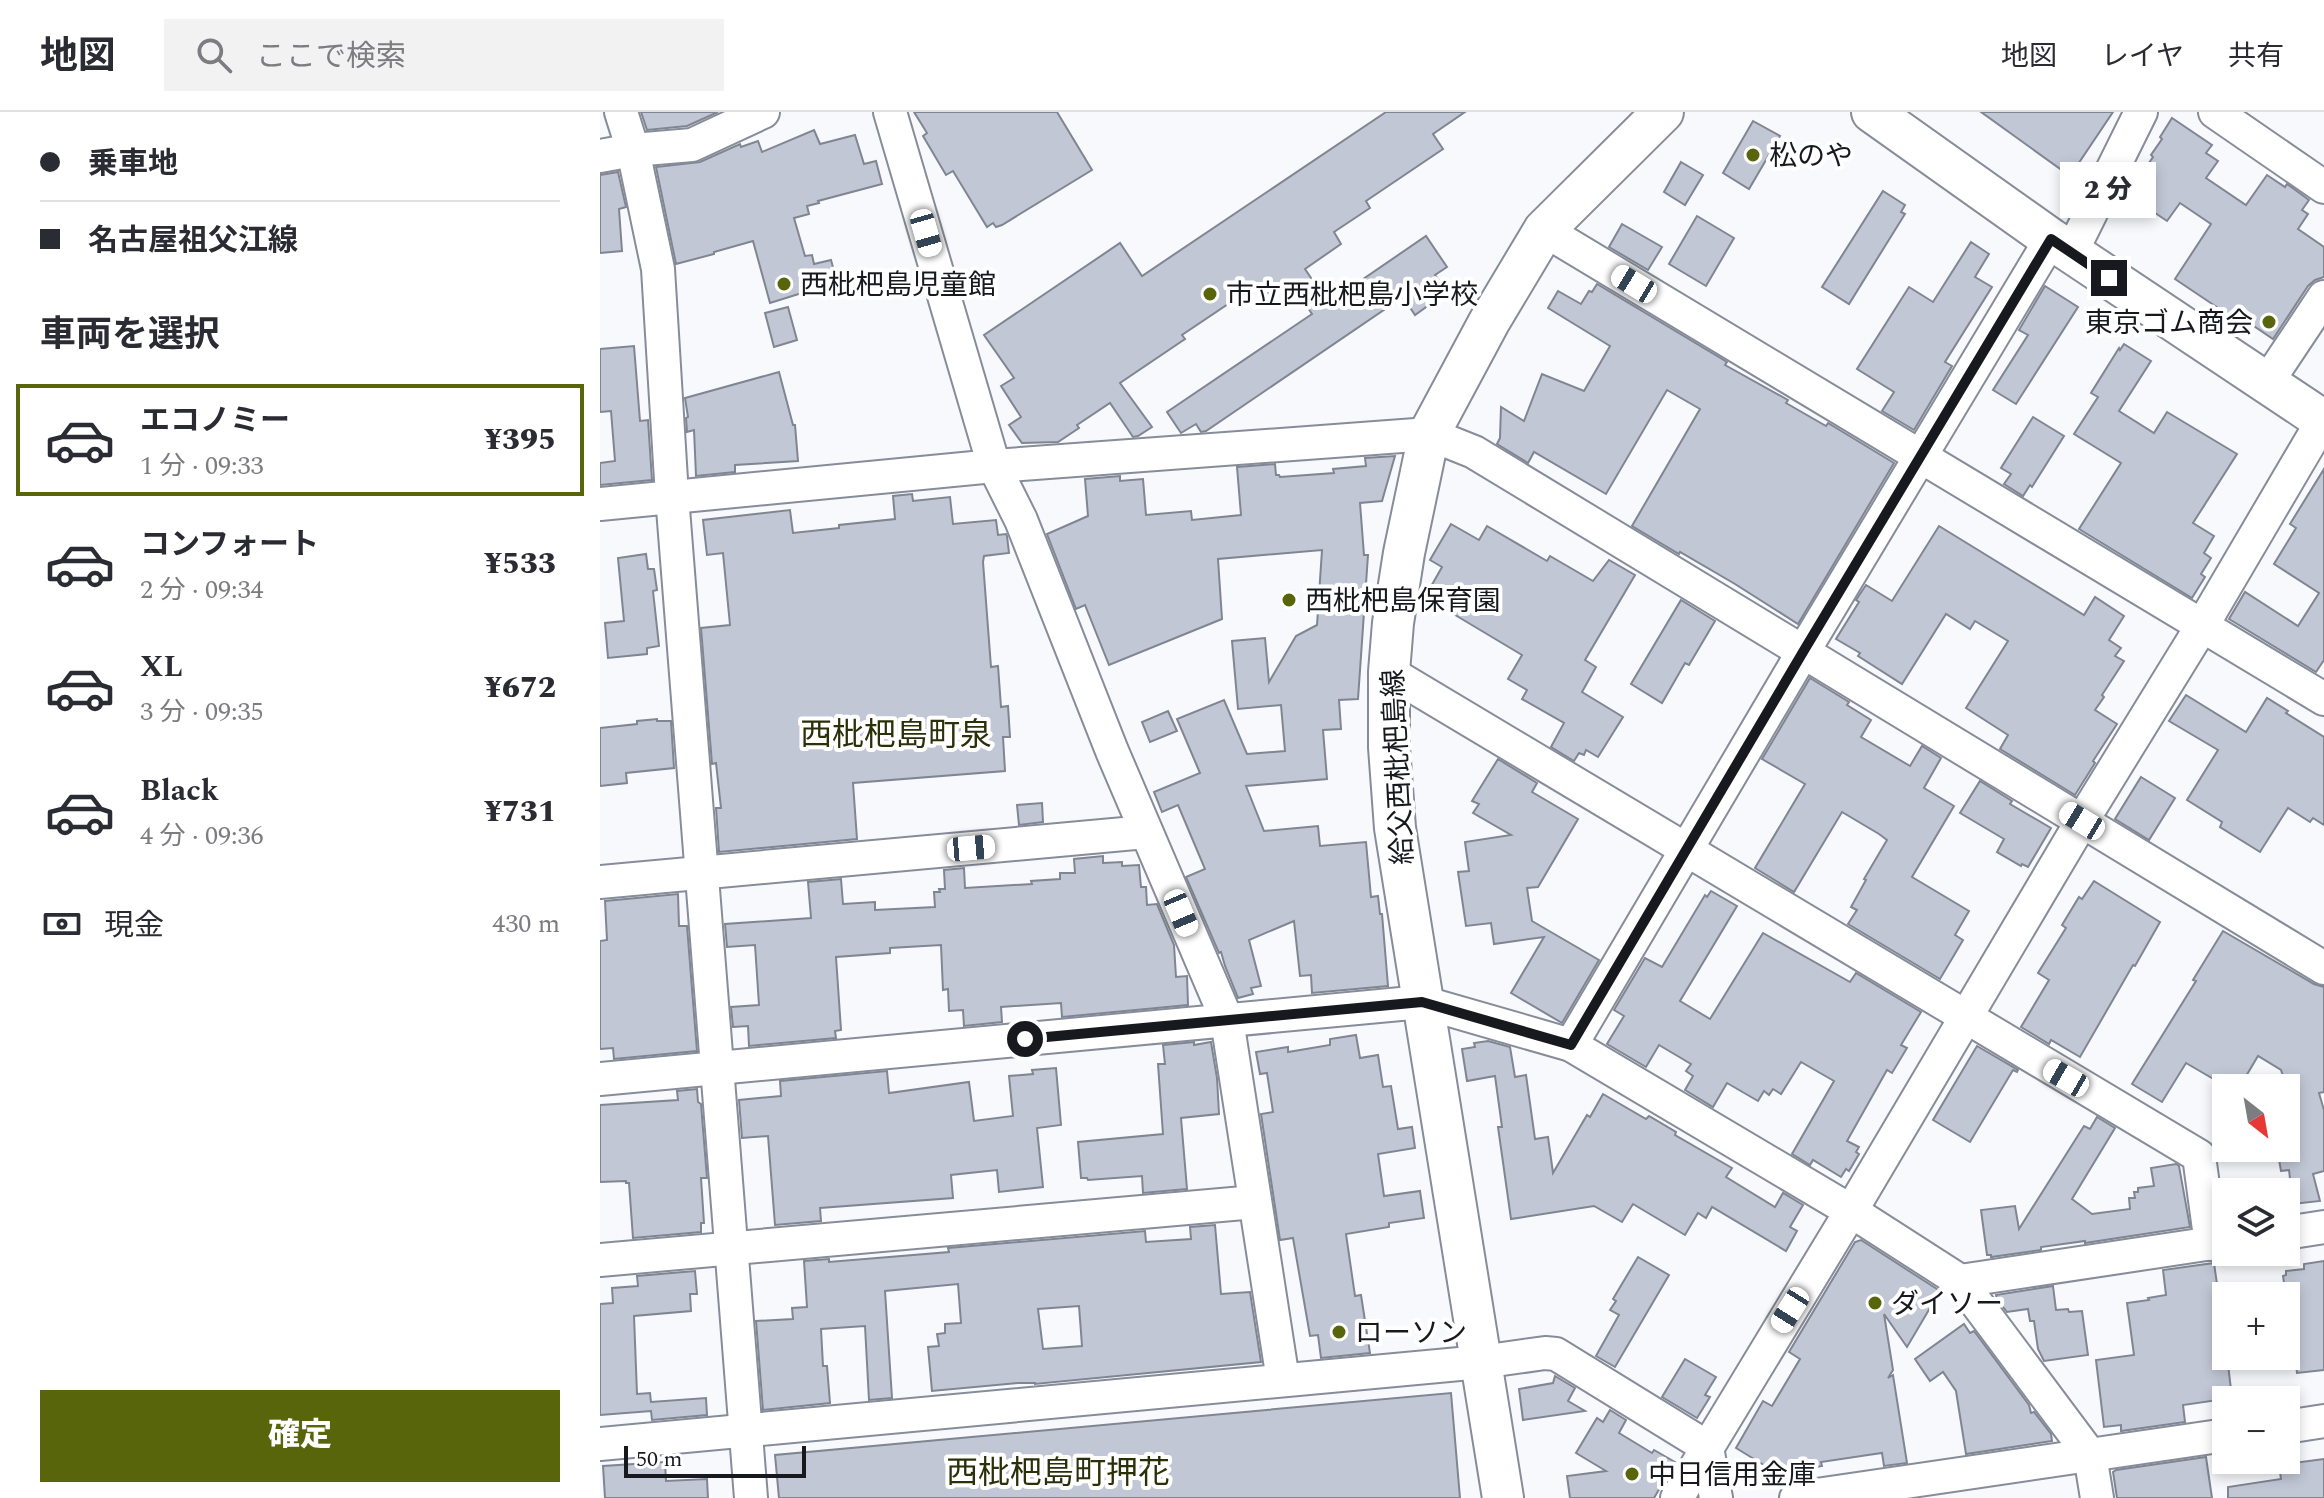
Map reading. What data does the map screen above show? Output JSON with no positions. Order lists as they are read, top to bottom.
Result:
{
  "streets": {
    "main road": ["給父西枇杷島線"]
  },
  "districts": ["西枇杷島町泉", "西枇杷島町押花"],
  "places": [
    "松のや",
    "西枇杷島児童館",
    "市立西枇杷島小学校",
    "東京ゴム商会",
    "西枇杷島保育園",
    "ダイソー",
    "ローソン",
    "中日信用金庫"
  ],
  "scale_bar": "50 m",
  "north": "bottom right",
  "page": {
    "header": "地図",
    "search": "ここで検索",
    "nav": ["地図", "レイヤ", "共有"],
    "banner": ["乗車地", "名古屋祖父江線"],
    "bubble": "2 分",
    "heading": "車両を選択",
    "list": [
      {
        "name": "エコノミー",
        "note": "1 分 · 09:33",
        "value": "¥395"
      },
      {
        "name": "コンフォート",
        "note": "2 分 · 09:34",
        "value": "¥533"
      },
      {
        "name": "XL",
        "note": "3 分 · 09:35",
        "value": "¥672"
      },
      {
        "name": "Black",
        "note": "4 分 · 09:36",
        "value": "¥731"
      }
    ],
    "pay": ["現金", "430 m"],
    "map_buttons": ["+", "−"],
    "buttons": "確定",
    "scale": "50 m"
  }
}
